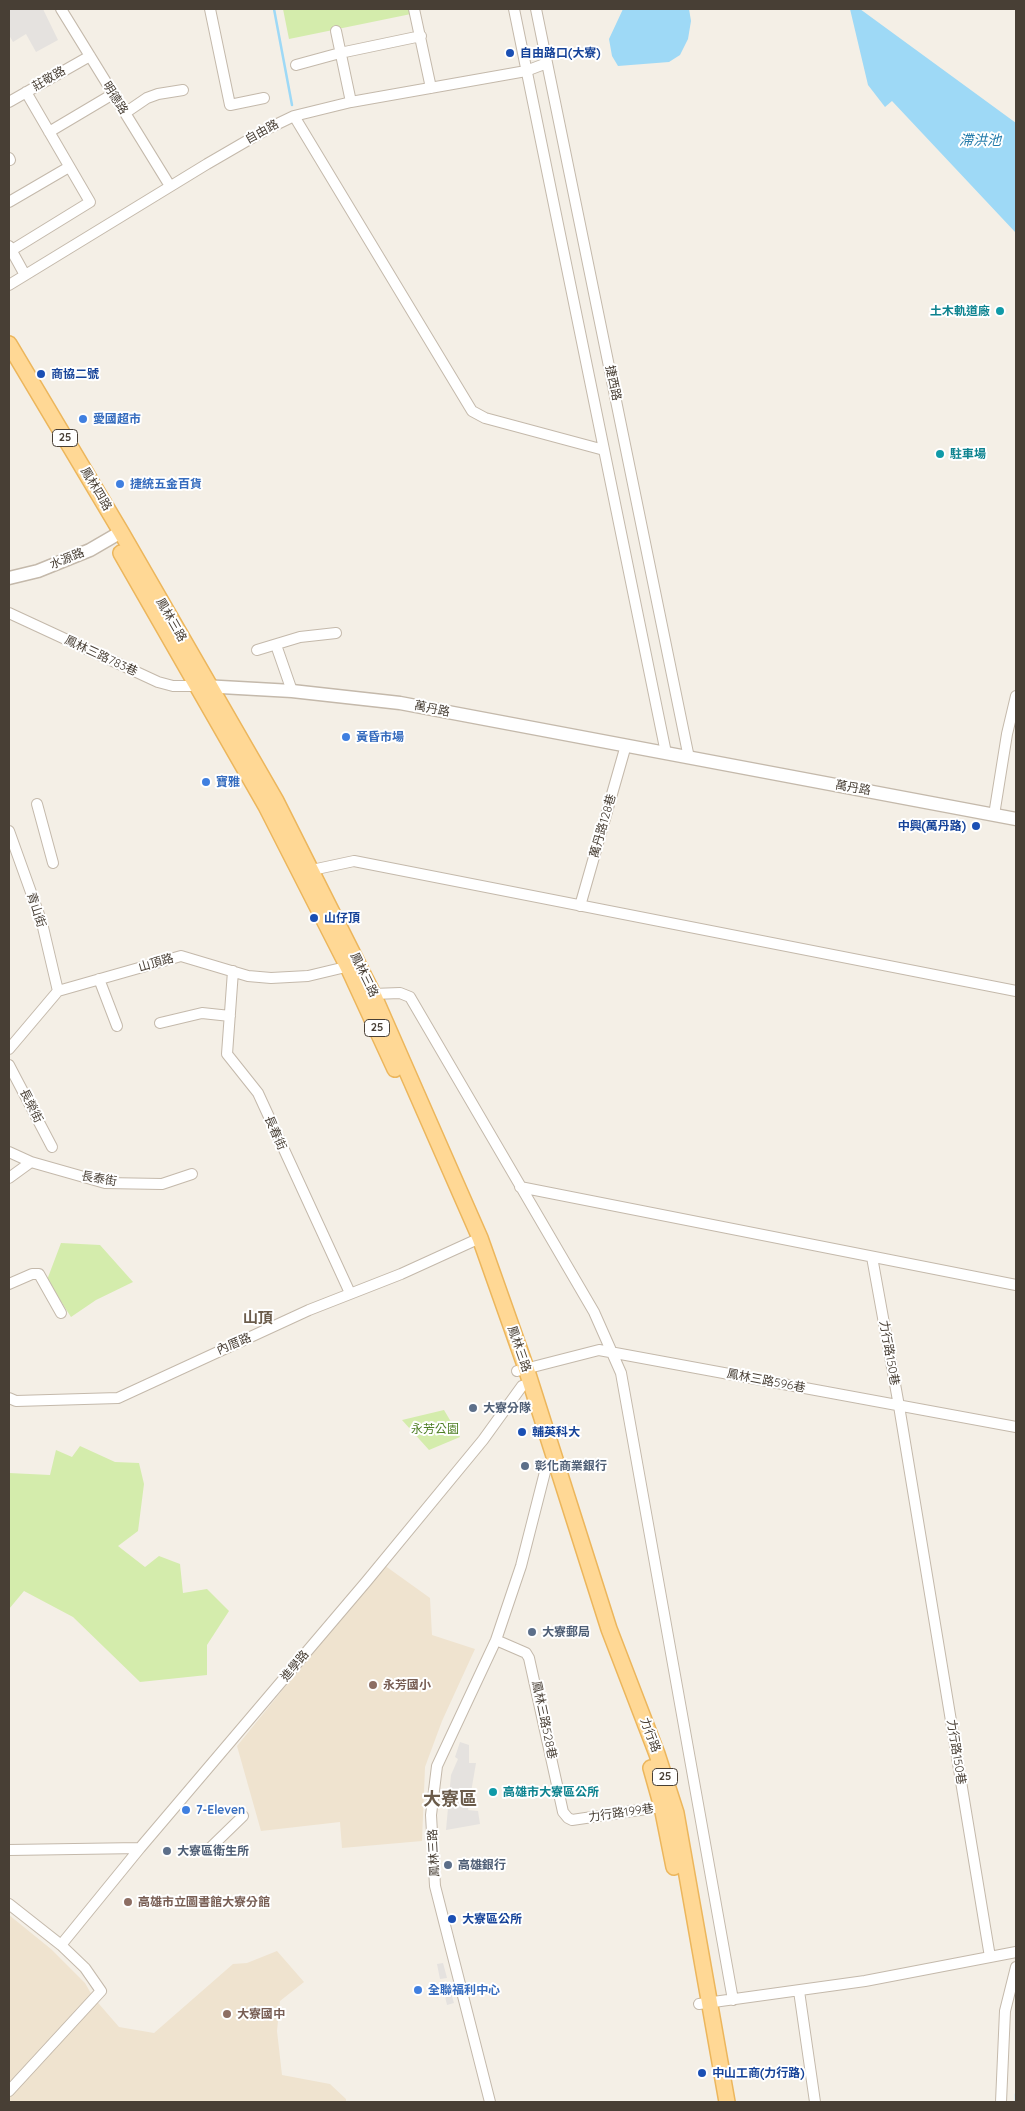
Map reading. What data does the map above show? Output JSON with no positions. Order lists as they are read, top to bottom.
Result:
{
  "streets": {
    "main road": [
      "25",
      "鳳林四路",
      "鳳林三路",
      "力行路"
    ],
    "street": [
      "莊敬路",
      "明德路",
      "自由路",
      "捷西路",
      "水源路",
      "鳳林三路783巷",
      "萬丹路",
      "萬丹路128巷",
      "青山街",
      "山頂路",
      "長榮街",
      "長春街",
      "長泰街",
      "內厝路",
      "力行路150巷",
      "鳳林三路596巷",
      "進學路",
      "鳳林三路528巷",
      "力行路199巷"
    ]
  },
  "crossings": [
    ["莊敬路", "明德路"],
    ["明德路", "自由路"],
    ["自由路", "捷西路"],
    ["捷西路", "萬丹路"],
    ["鳳林四路", "水源路"],
    ["鳳林四路", "鳳林三路"],
    ["水源路", "鳳林三路"],
    ["鳳林三路", "鳳林三路783巷"],
    ["鳳林三路", "萬丹路"],
    ["鳳林三路", "山頂路"],
    ["鳳林三路", "內厝路"],
    ["鳳林三路", "鳳林三路596巷"],
    ["鳳林三路", "進學路"],
    ["鳳林三路", "鳳林三路528巷"],
    ["鳳林三路", "力行路"],
    ["鳳林三路783巷", "萬丹路"],
    ["萬丹路", "萬丹路128巷"],
    ["青山街", "山頂路"],
    ["山頂路", "長春街"],
    ["長春街", "內厝路"],
    ["力行路150巷", "鳳林三路596巷"],
    ["鳳林三路528巷", "力行路199巷"],
    ["力行路", "力行路199巷"]
  ],
  "districts": ["山頂", "大寮區"],
  "water": ["滯洪池"],
  "parks": ["永芳公園"],
  "places": [
    "自由路口(大寮)",
    "土木軌道廠",
    "商協二號",
    "愛國超市",
    "駐車場",
    "捷統五金百貨",
    "黃昏市場",
    "寶雅",
    "中興(萬丹路)",
    "山仔頂",
    "大寮分隊",
    "輔英科大",
    "彰化商業銀行",
    "大寮郵局",
    "永芳國小",
    "高雄市大寮區公所",
    "7-Eleven",
    "大寮區衛生所",
    "高雄銀行",
    "高雄市立圖書館大寮分館",
    "大寮區公所",
    "全聯福利中心",
    "大寮國中",
    "中山工商(力行路)"
  ]
}
